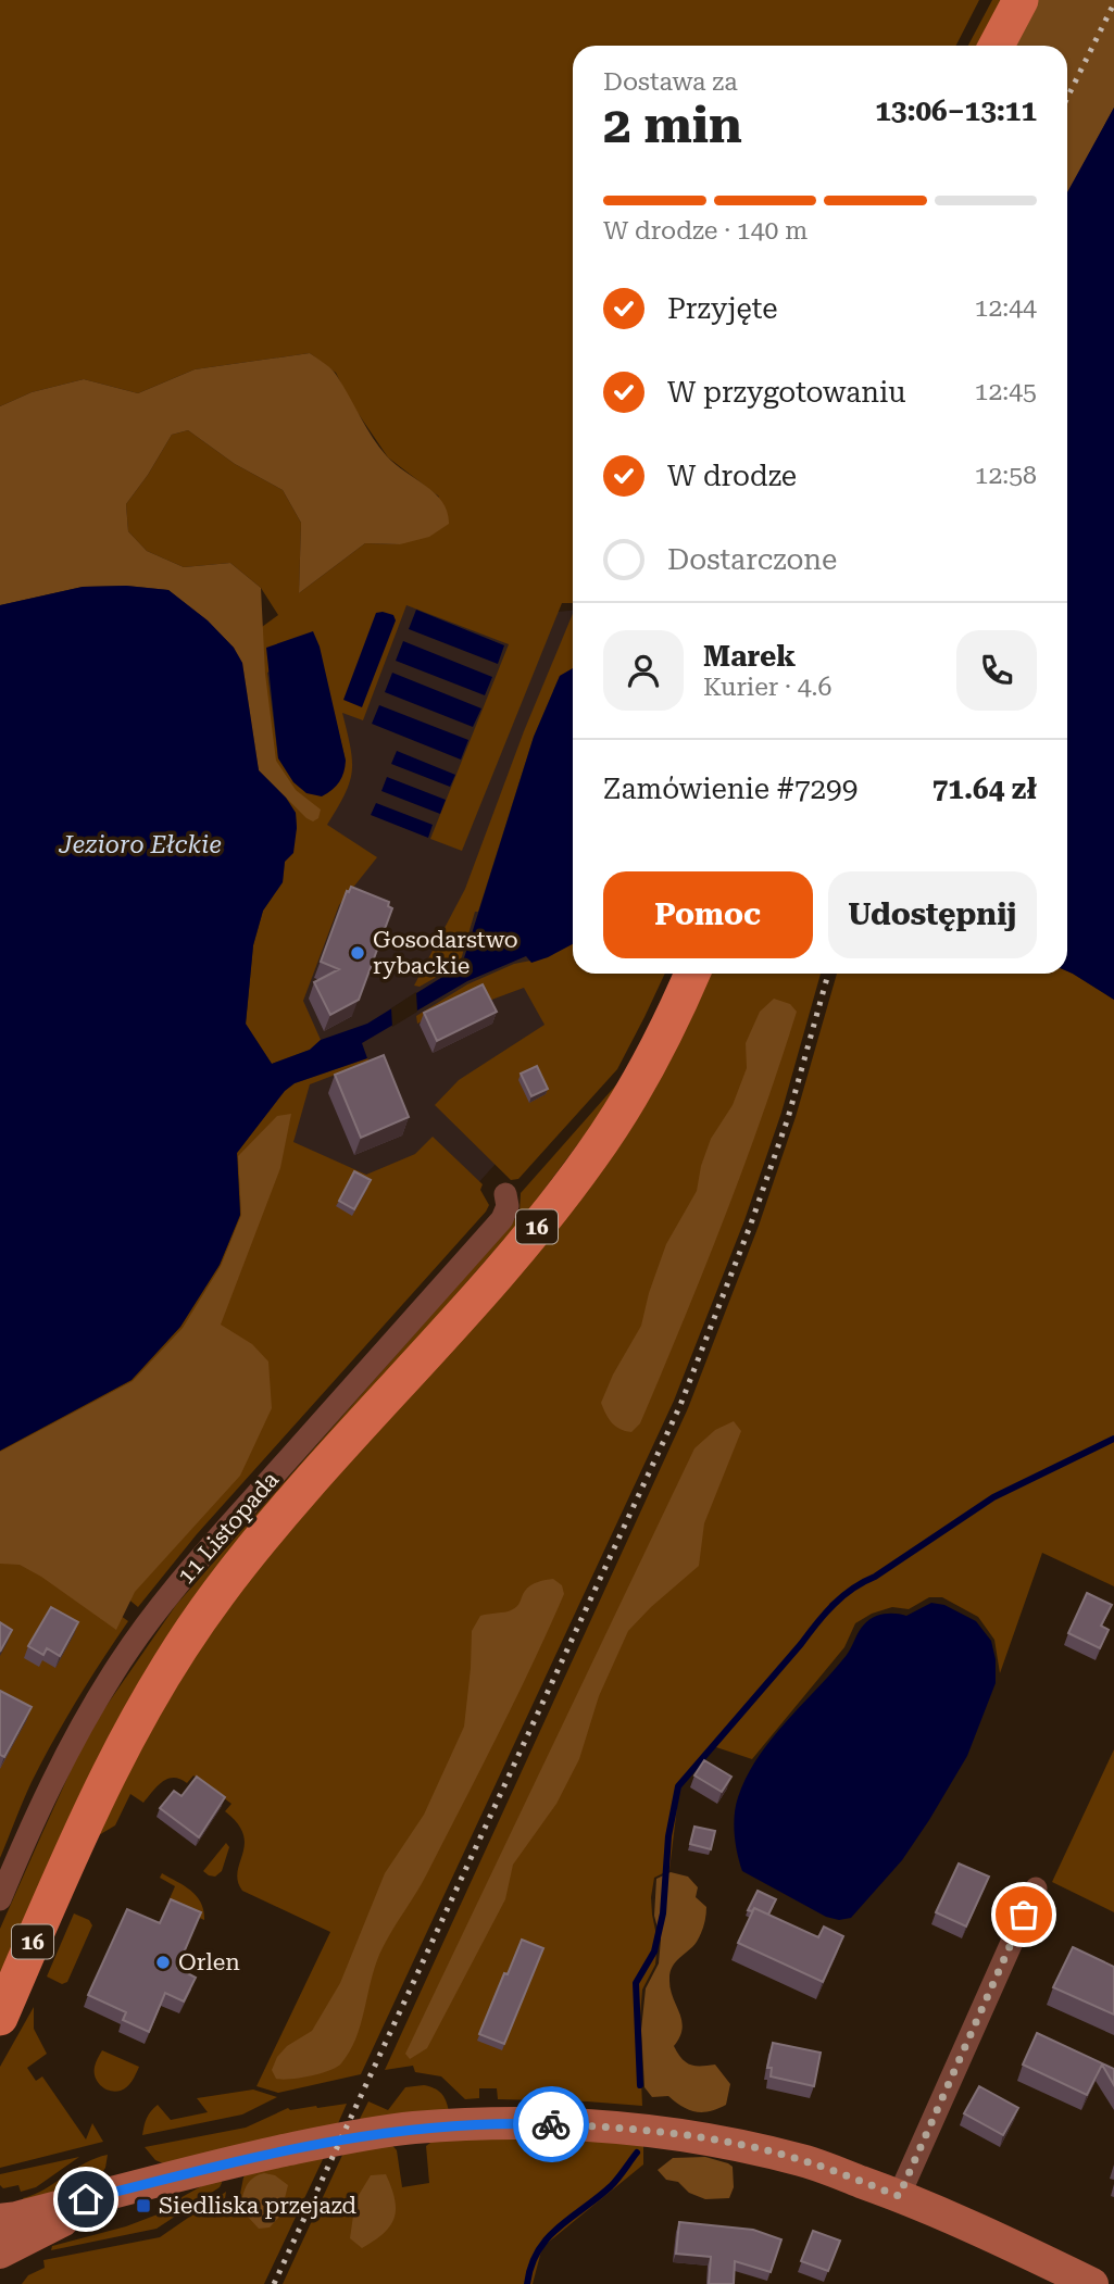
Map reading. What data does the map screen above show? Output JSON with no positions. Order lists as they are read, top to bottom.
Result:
{
  "streets": {
    "main road": ["16"],
    "street": ["11 Listopada"]
  },
  "water": ["Jezioro Ełckie"],
  "places": {
    "other": ["Gosodarstwo rybackie", "Orlen"],
    "transit": ["Siedliska przejazd"]
  },
  "page": {
    "heading": ["2 min", "Dostawa za", "13:06–13:11"],
    "panel": [
      "Marek",
      "Kurier · 4.6",
      "Zamówienie #7299",
      "71.64 zł"
    ],
    "bar": "W drodze · 140 m",
    "list": [
      ["Przyjęte", "12:44"],
      ["W przygotowaniu", "12:45"],
      ["W drodze", "12:58"],
      "Dostarczone"
    ],
    "buttons": ["Pomoc", "Udostępnij"]
  }
}
